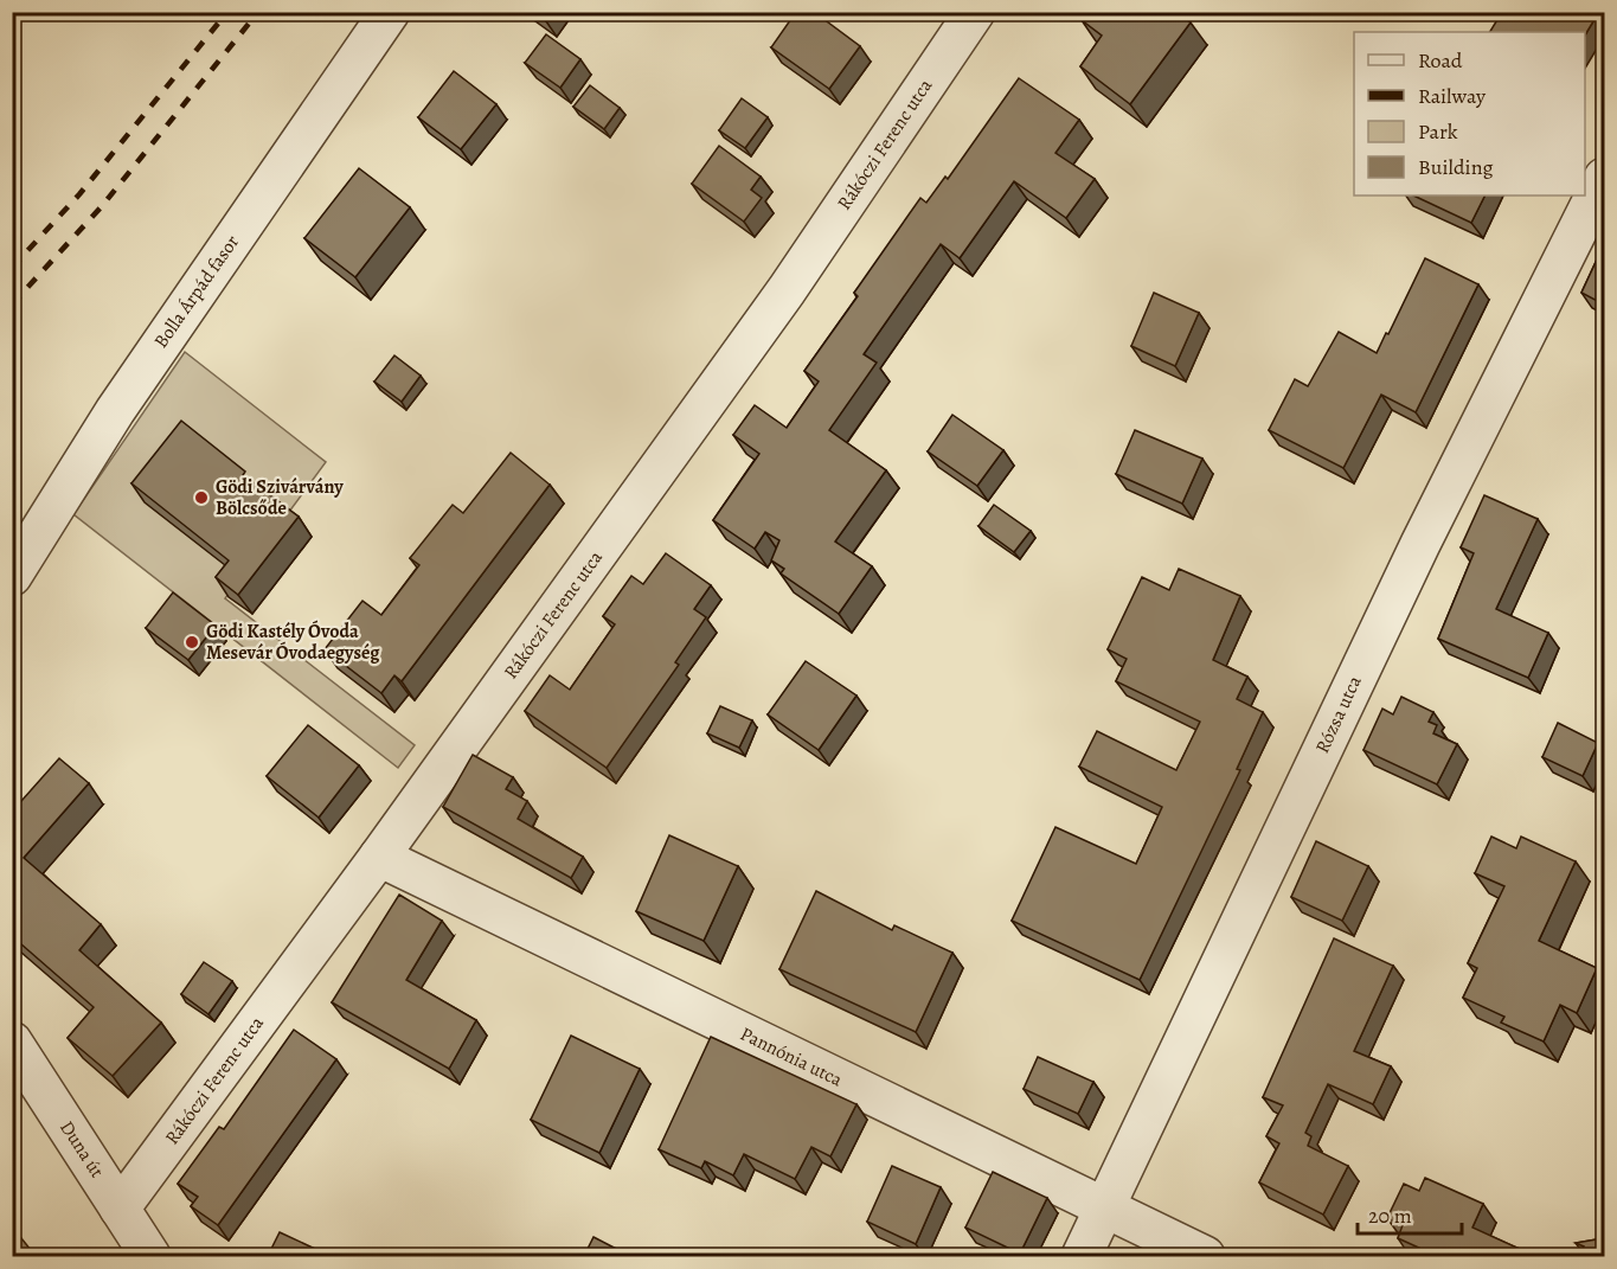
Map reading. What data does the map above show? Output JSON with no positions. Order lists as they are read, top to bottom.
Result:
{
  "streets": {
    "street": [
      "Rákóczi Ferenc utca",
      "Bolla Árpád fasor",
      "Rózsa utca",
      "Pannónia utca",
      "Duna út"
    ]
  },
  "crossings": [
    ["Rákóczi Ferenc utca", "Pannónia utca"],
    ["Rákóczi Ferenc utca", "Duna út"],
    ["Rózsa utca", "Pannónia utca"]
  ],
  "places": ["Gödi Szivárvány Bölcsőde", "Gödi Kastély Óvoda Mesevár Óvodaegység"],
  "legend": [
    "Road",
    "Railway",
    "Park",
    "Building"
  ],
  "scale_bar": "20 m"
}
